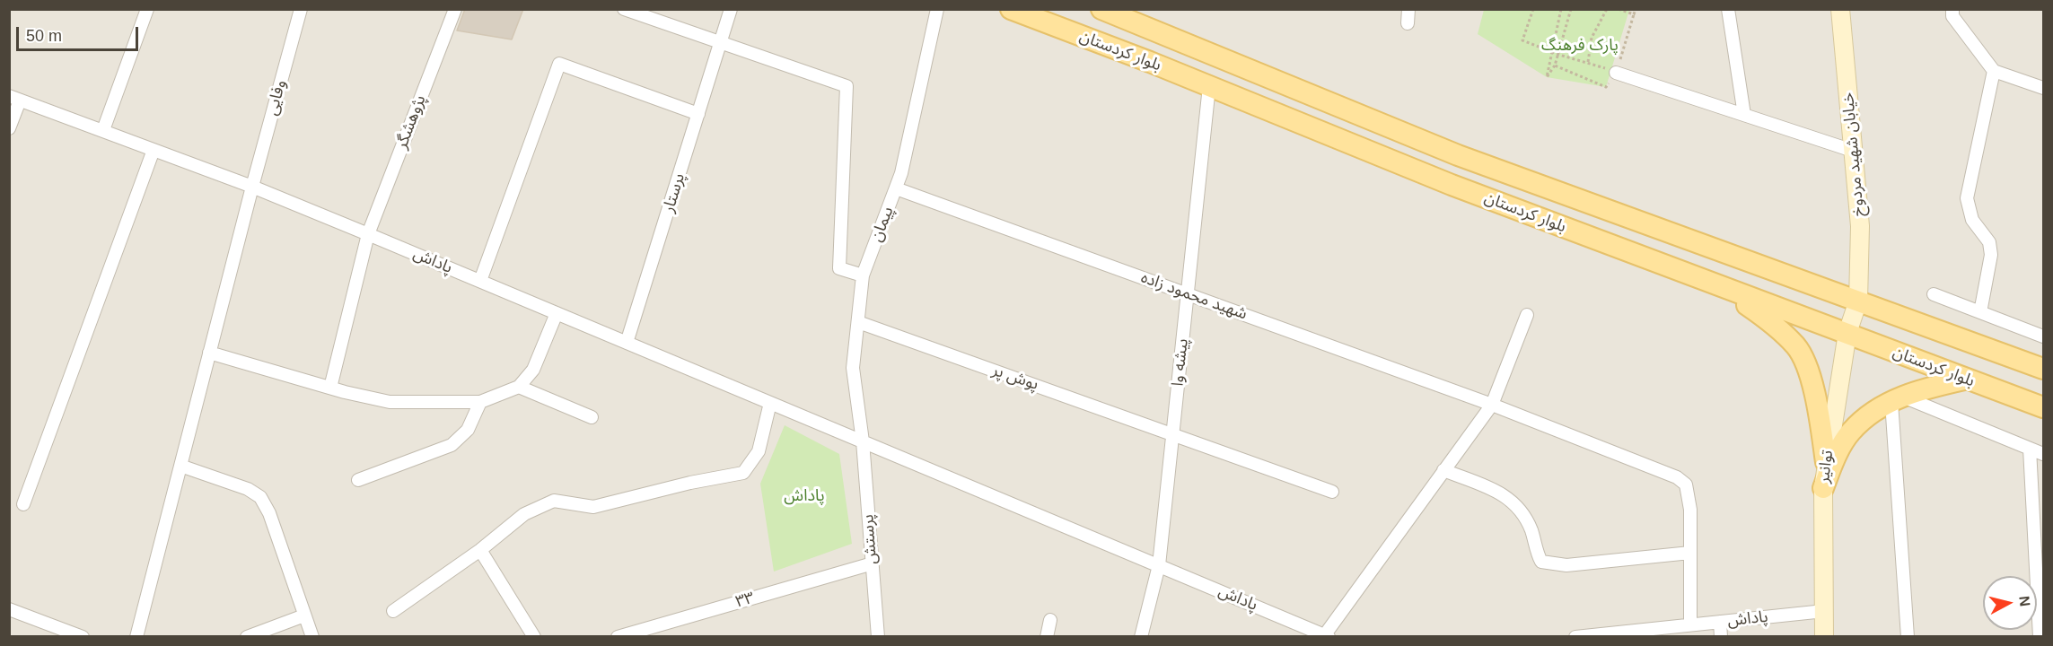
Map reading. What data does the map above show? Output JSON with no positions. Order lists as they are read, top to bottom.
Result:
{
  "streets": {
    "main road": ["بلوار کردستان"],
    "street": [
      "وفایی",
      "پژوهشگر",
      "خیابان شهید مردوخ",
      "پرستار",
      "پیمان",
      "پاداش",
      "شهید محمود زاده",
      "پیشه وا",
      "پوش پر",
      "توانیر",
      "پرستش",
      "۳۳"
    ]
  },
  "crossings": [
    ["بلوار کردستان", "خیابان شهید مردوخ"],
    ["بلوار کردستان", "پیشه وا"],
    ["بلوار کردستان", "توانیر"],
    ["وفایی", "پاداش"],
    ["پژوهشگر", "پاداش"],
    ["خیابان شهید مردوخ", "توانیر"],
    ["پرستار", "پاداش"],
    ["پیمان", "پاداش"],
    ["پیمان", "شهید محمود زاده"],
    ["پیمان", "پوش پر"],
    ["پیمان", "پرستش"],
    ["پاداش", "شهید محمود زاده"],
    ["پاداش", "پیشه وا"],
    ["پاداش", "توانیر"],
    ["پاداش", "پرستش"],
    ["شهید محمود زاده", "پیشه وا"],
    ["پیشه وا", "پوش پر"],
    ["پرستش", "۳۳"]
  ],
  "parks": ["پارک فرهنگ", "پاداش"],
  "scale_bar": "50 m",
  "north": "right"
}
